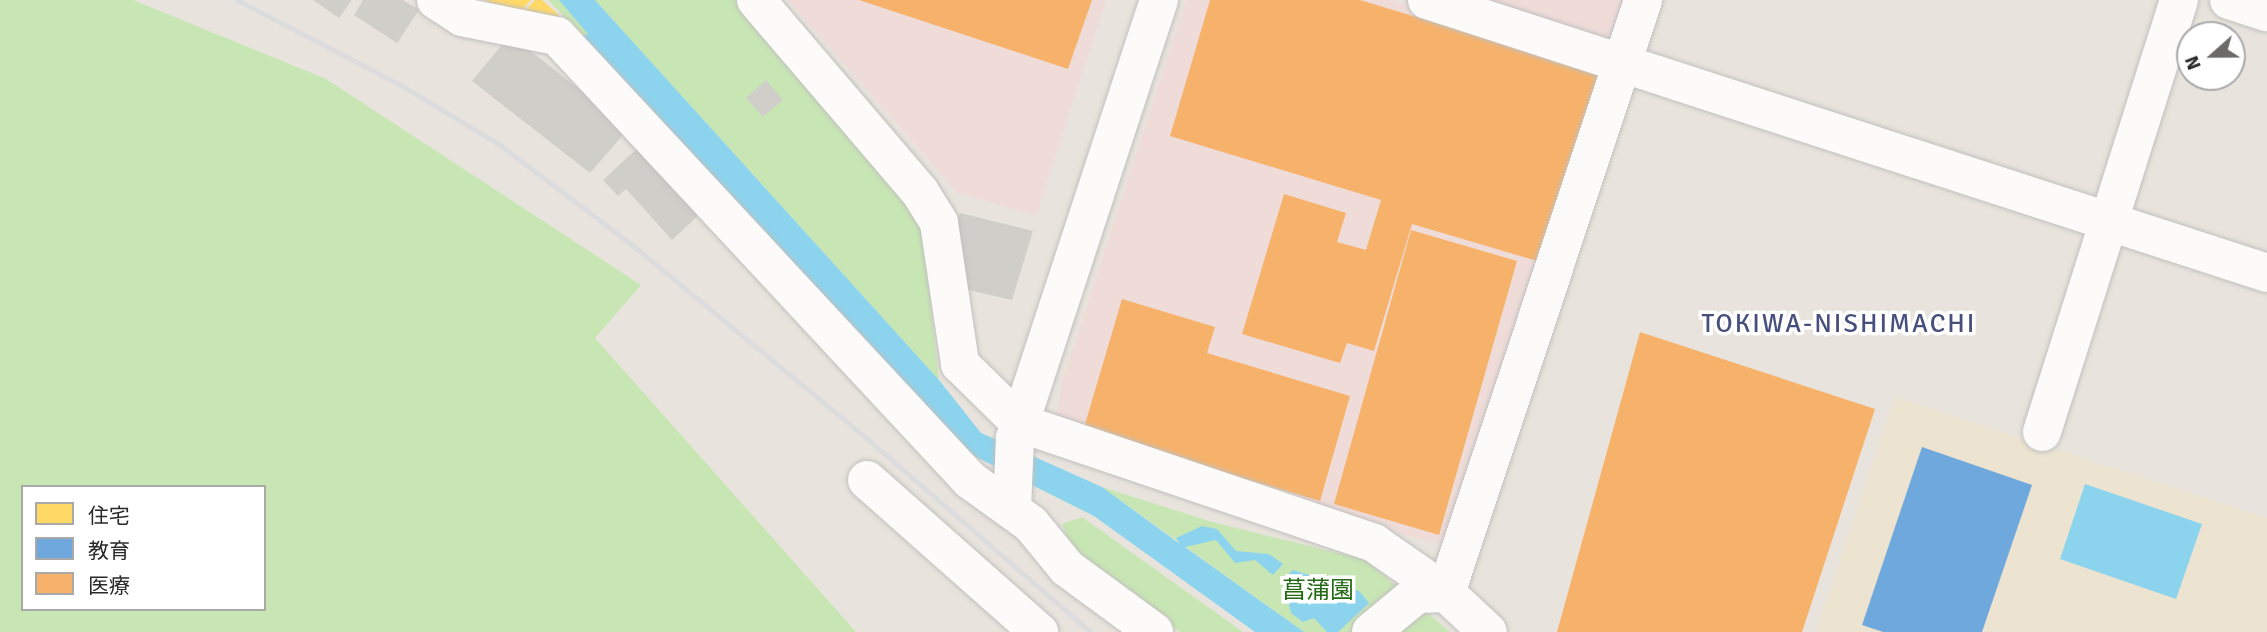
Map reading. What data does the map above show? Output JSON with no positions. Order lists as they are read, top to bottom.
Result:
{
  "districts": ["TOKIWA-NISHIMACHI"],
  "parks": ["菖蒲園"],
  "legend": ["住宅", "教育", "医療"],
  "north": "left"
}
